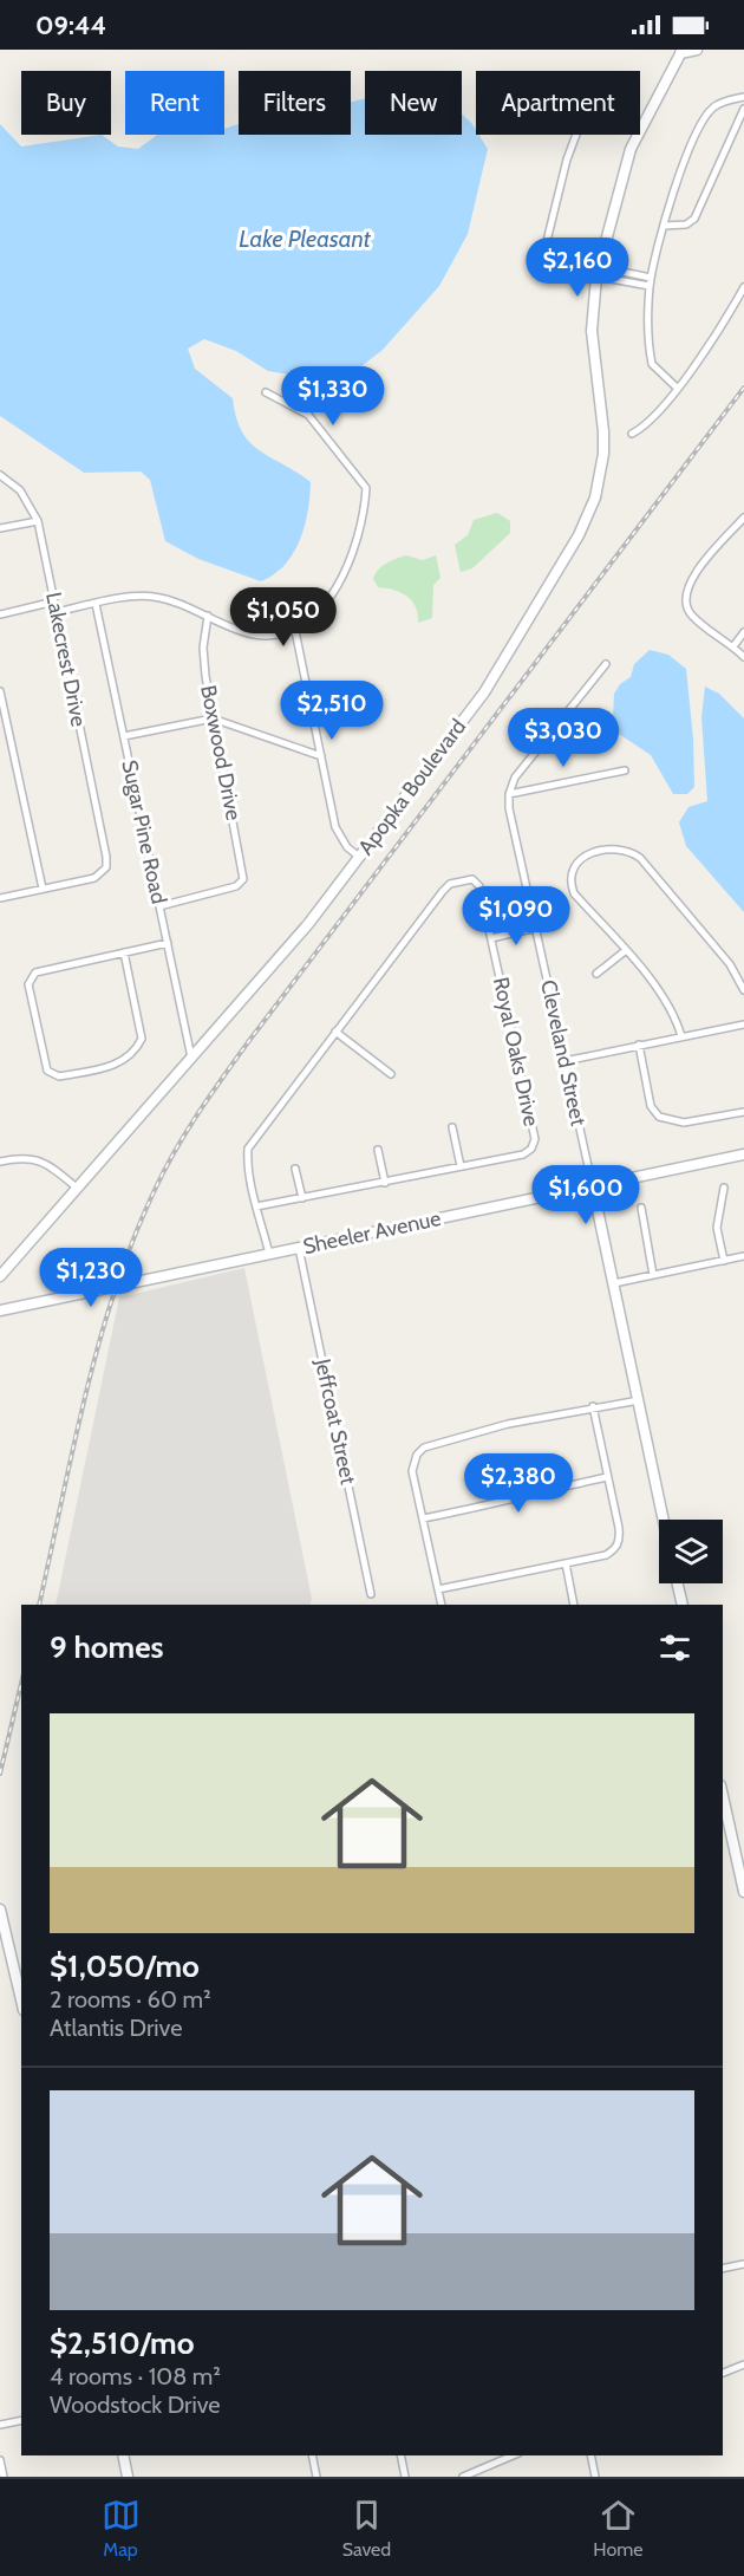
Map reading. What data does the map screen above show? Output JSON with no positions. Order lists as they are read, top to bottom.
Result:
{
  "streets": {
    "street": [
      "Lakecrest Drive",
      "Boxwood Drive",
      "Apopka Boulevard",
      "Sugar Pine Road",
      "Royal Oaks Drive",
      "Cleveland Street",
      "Sheeler Avenue",
      "Jeffcoat Street"
    ]
  },
  "crossings": [
    ["Boxwood Drive", "Sugar Pine Road"],
    ["Apopka Boulevard", "Sugar Pine Road"],
    ["Royal Oaks Drive", "Sheeler Avenue"],
    ["Cleveland Street", "Sheeler Avenue"],
    ["Sheeler Avenue", "Jeffcoat Street"]
  ],
  "water": ["Lake Pleasant"],
  "page": {
    "status": "09:44",
    "chip": [
      "Buy",
      "Rent",
      "Filters",
      "New",
      "Apartment"
    ],
    "price": [
      "$2,160",
      "$1,330",
      "$1,050",
      "$2,510",
      "$3,030",
      "$1,090",
      "$1,600",
      "$1,230",
      "$2,380"
    ],
    "heading": "9 homes",
    "list": [
      {
        "name": "$1,050/mo",
        "note": "2 rooms · 60 m² · Atlantis Drive"
      },
      {
        "name": "$2,510/mo",
        "note": "4 rooms · 108 m² · Woodstock Drive"
      }
    ],
    "tabs": ["Map", "Saved", "Home"]
  }
}
